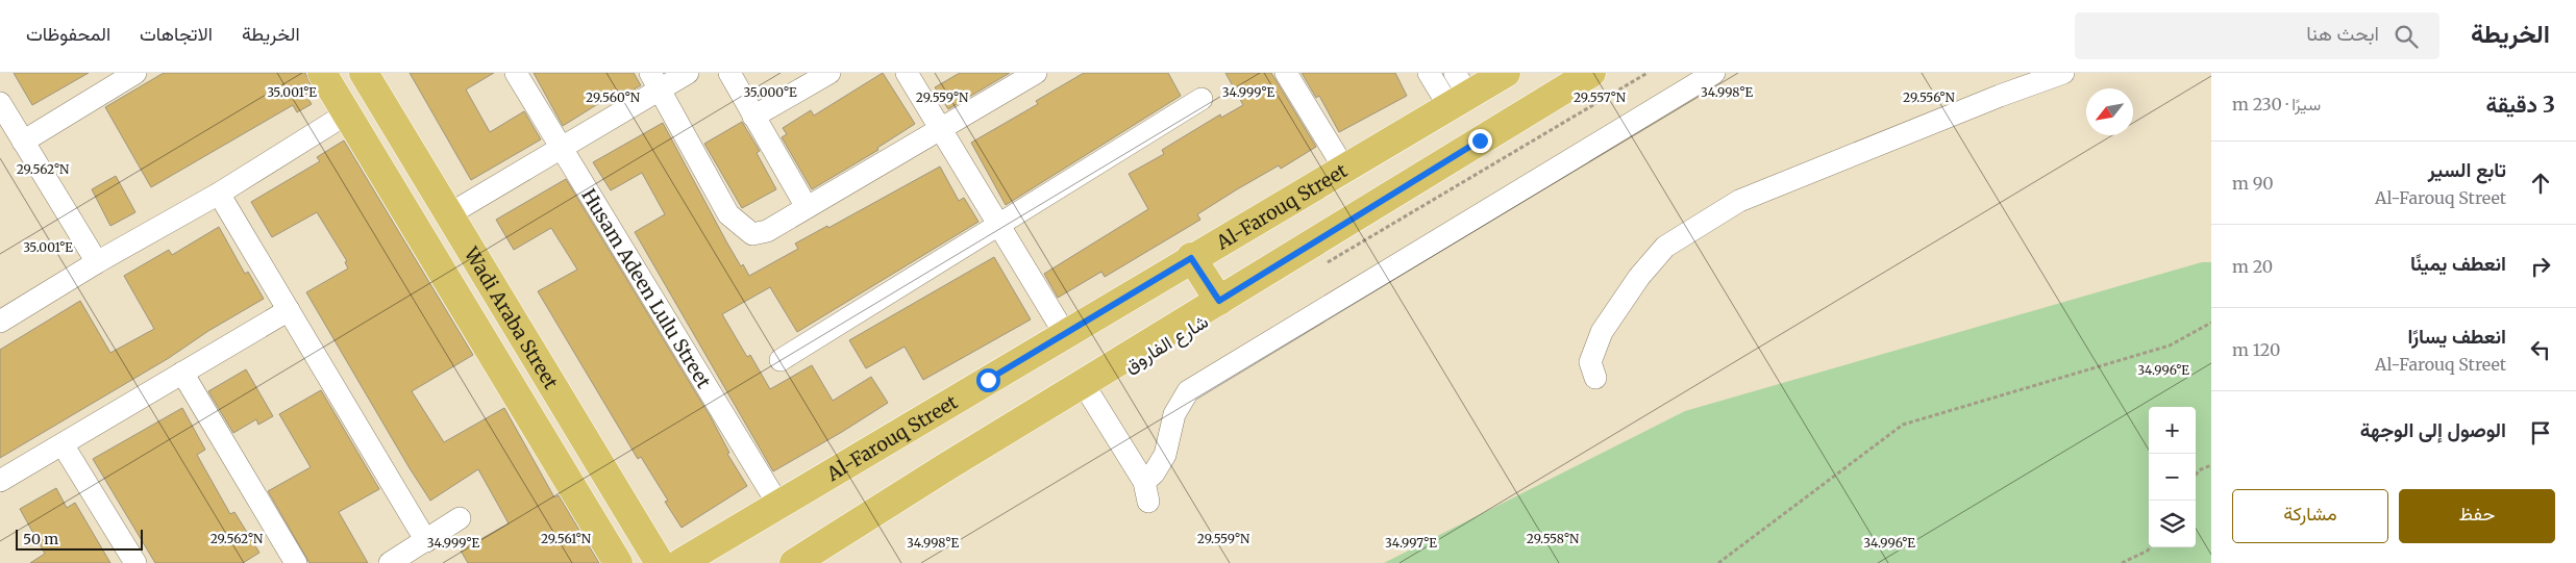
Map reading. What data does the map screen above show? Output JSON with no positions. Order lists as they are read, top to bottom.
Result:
{
  "streets": {
    "main road": ["Al-Farouq Street", "Wadi Araba Street"],
    "street": ["Husam Adeen Lulu Street"]
  },
  "crossings": [
    ["Al-Farouq Street", "Husam Adeen Lulu Street"]
  ],
  "scale_bar": "50 m",
  "north": "bottom left",
  "page": {
    "header": "الخريطة",
    "search": "ابحث هنا",
    "nav": ["الخريطة", "الاتجاهات", "المحفوظات"],
    "heading": ["3 دقيقة", "سيرًا · 230 m"],
    "list": [
      ["تابع السير", "Al-Farouq Street", "90 m"],
      ["انعطف يمينًا", "20 m"],
      ["انعطف يسارًا", "Al-Farouq Street", "120 m"],
      "الوصول إلى الوجهة"
    ],
    "map_buttons": ["+", "−"],
    "buttons": ["حفظ", "مشاركة"],
    "scale": "50 m"
  },
  "coordinates": [
    "35.001°E",
    "35.000°E",
    "34.999°E",
    "34.998°E",
    "29.560°N",
    "29.557°N",
    "29.559°N",
    "29.556°N",
    "29.562°N",
    "34.996°E",
    "29.561°N",
    "29.558°N",
    "34.997°E"
  ]
}
